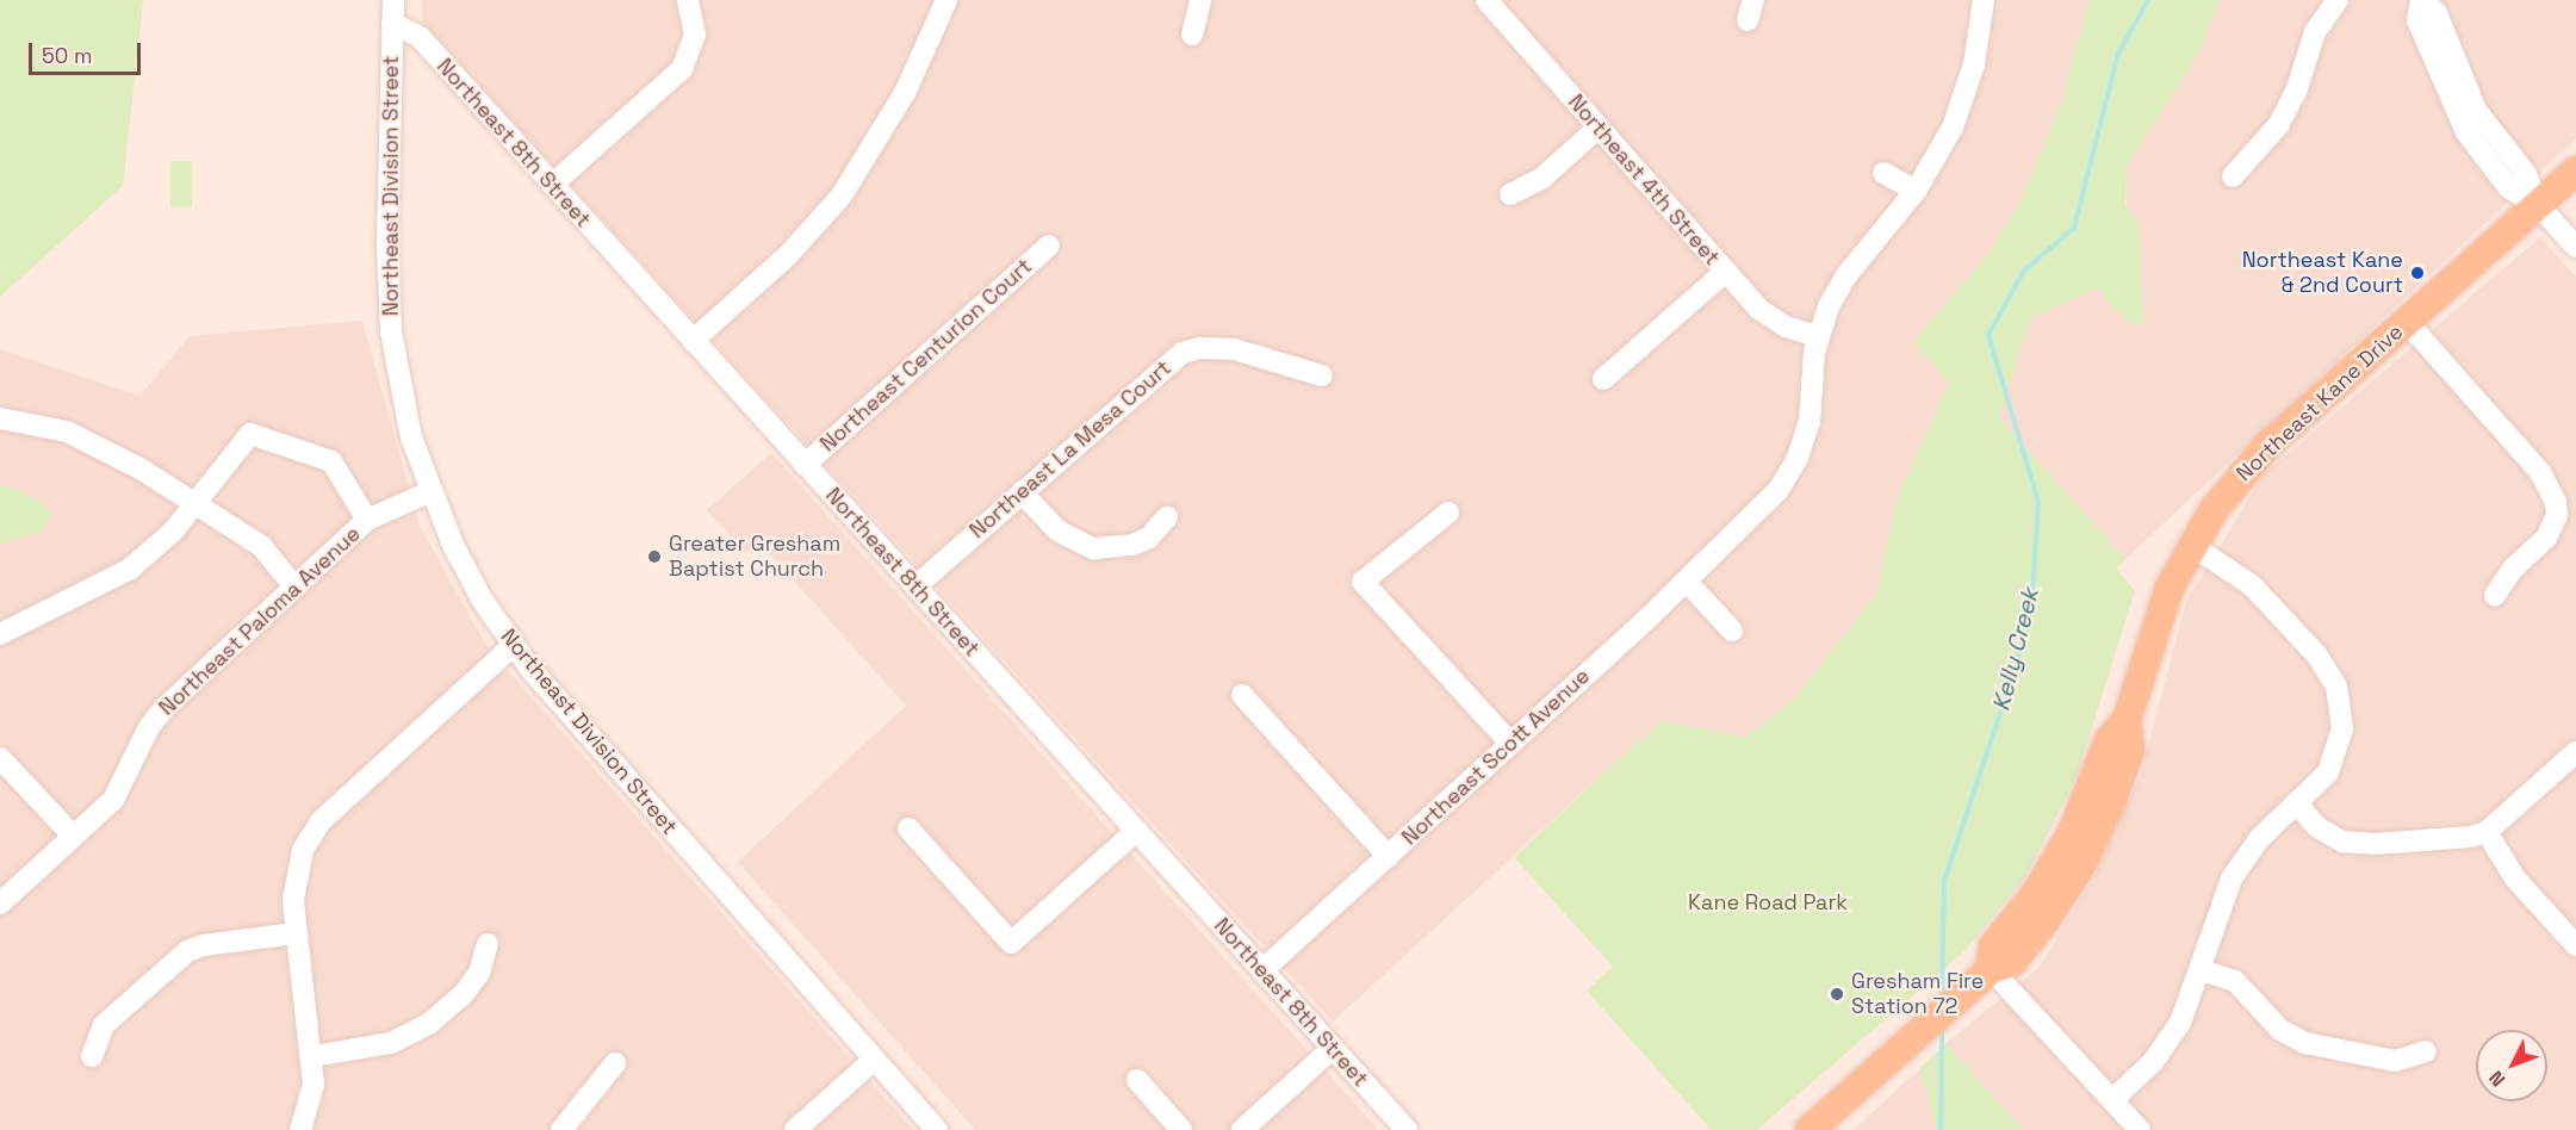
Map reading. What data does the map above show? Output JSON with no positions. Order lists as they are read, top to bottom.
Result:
{
  "streets": {
    "main road": ["Northeast Kane Drive"],
    "street": [
      "Northeast 8th Street",
      "Northeast 4th Street",
      "Northeast Division Street",
      "Northeast Centurion Court",
      "Northeast La Mesa Court",
      "Northeast Paloma Avenue",
      "Northeast Scott Avenue"
    ]
  },
  "crossings": [
    ["Northeast 8th Street", "Northeast Division Street"],
    ["Northeast 8th Street", "Northeast Centurion Court"],
    ["Northeast 8th Street", "Northeast La Mesa Court"],
    ["Northeast 8th Street", "Northeast Scott Avenue"],
    ["Northeast 4th Street", "Northeast Scott Avenue"],
    ["Northeast Division Street", "Northeast Paloma Avenue"]
  ],
  "water": ["Kelly Creek"],
  "parks": ["Kane Road Park"],
  "places": ["Northeast Kane & 2nd Court", "Greater Gresham Baptist Church", "Gresham Fire Station 72"],
  "scale_bar": "50 m",
  "north": "bottom left"
}
